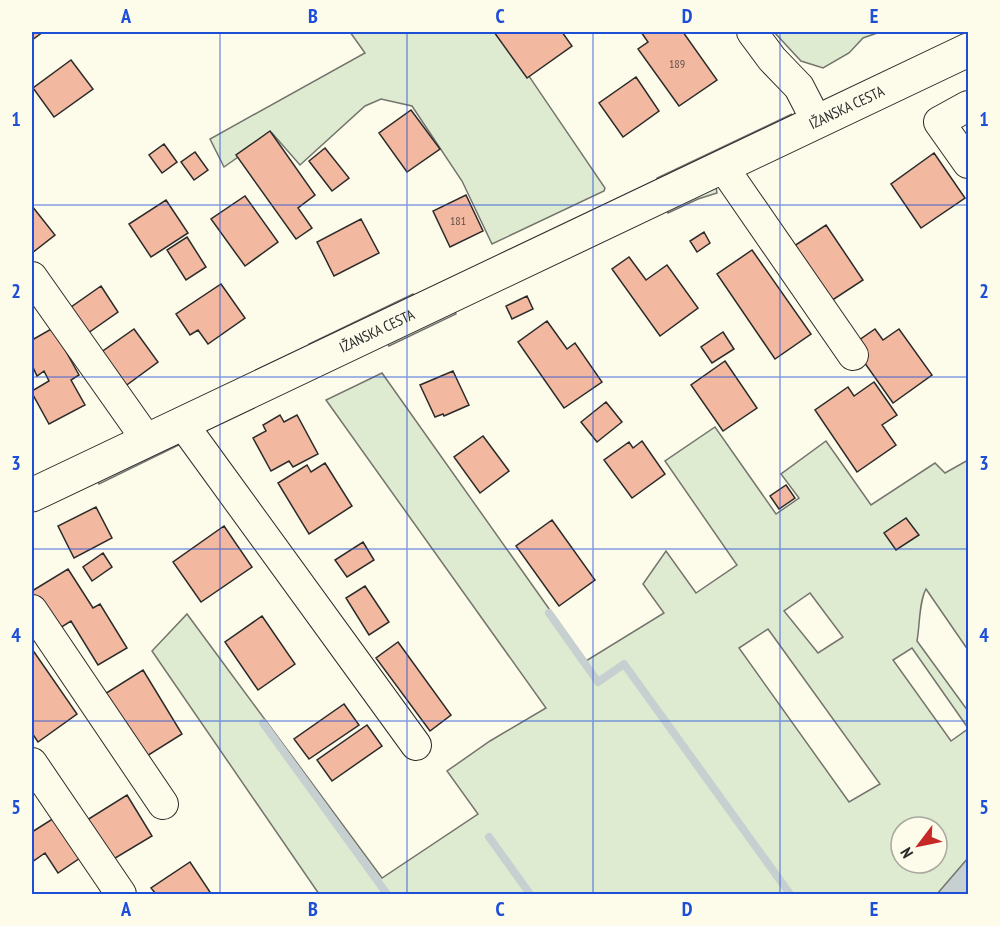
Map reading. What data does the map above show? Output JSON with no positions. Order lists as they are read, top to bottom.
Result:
{
  "streets": {
    "main road": ["IŽANSKA CESTA"]
  },
  "house_numbers": ["189", "181"],
  "north": "bottom left",
  "grid": {
    "columns": [
      "A",
      "B",
      "C",
      "D",
      "E"
    ],
    "rows": [
      "1",
      "2",
      "3",
      "4",
      "5"
    ]
  }
}
